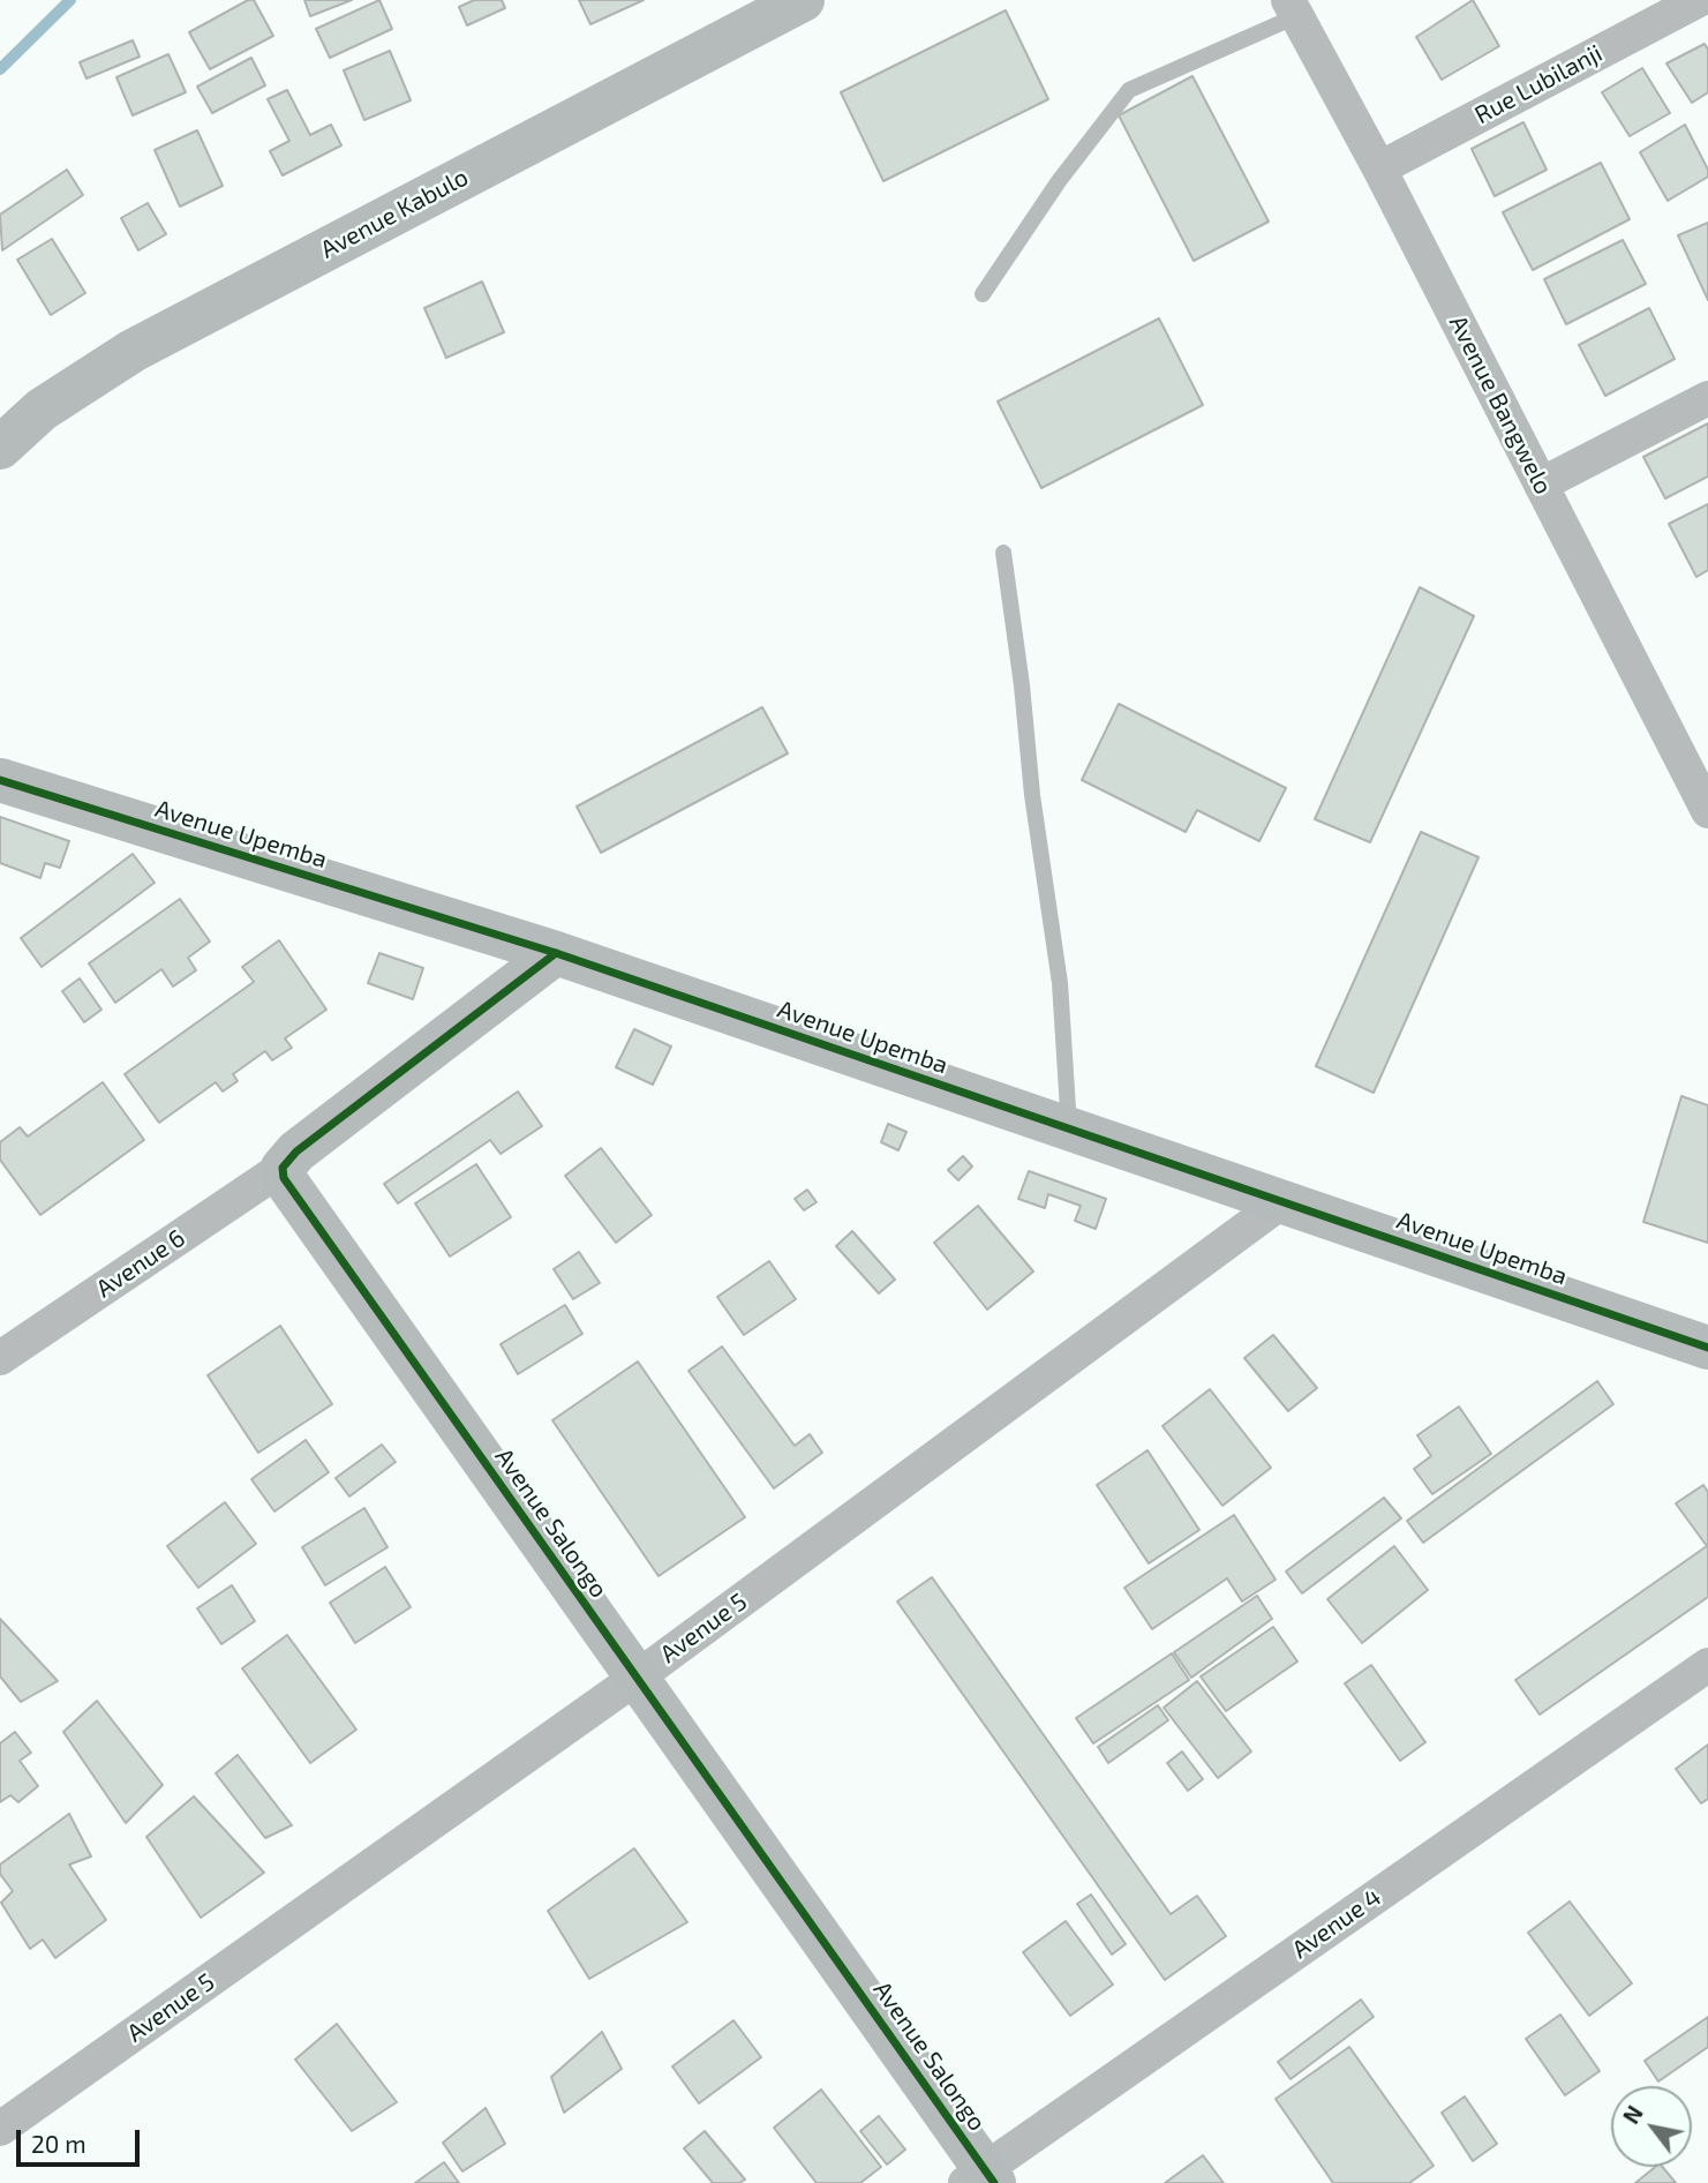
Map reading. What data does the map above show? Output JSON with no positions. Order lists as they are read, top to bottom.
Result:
{
  "streets": {
    "street": [
      "Rue Lubilanji",
      "Avenue Kabulo",
      "Avenue Bangwelo",
      "Avenue Upemba",
      "Avenue 6",
      "Avenue Salongo",
      "Avenue 5",
      "Avenue 4"
    ]
  },
  "crossings": [
    ["Rue Lubilanji", "Avenue Bangwelo"],
    ["Avenue Upemba", "Avenue 5"],
    ["Avenue 6", "Avenue Salongo"],
    ["Avenue Salongo", "Avenue 5"],
    ["Avenue Salongo", "Avenue 4"]
  ],
  "scale_bar": "20 m",
  "north": "top left"
}
